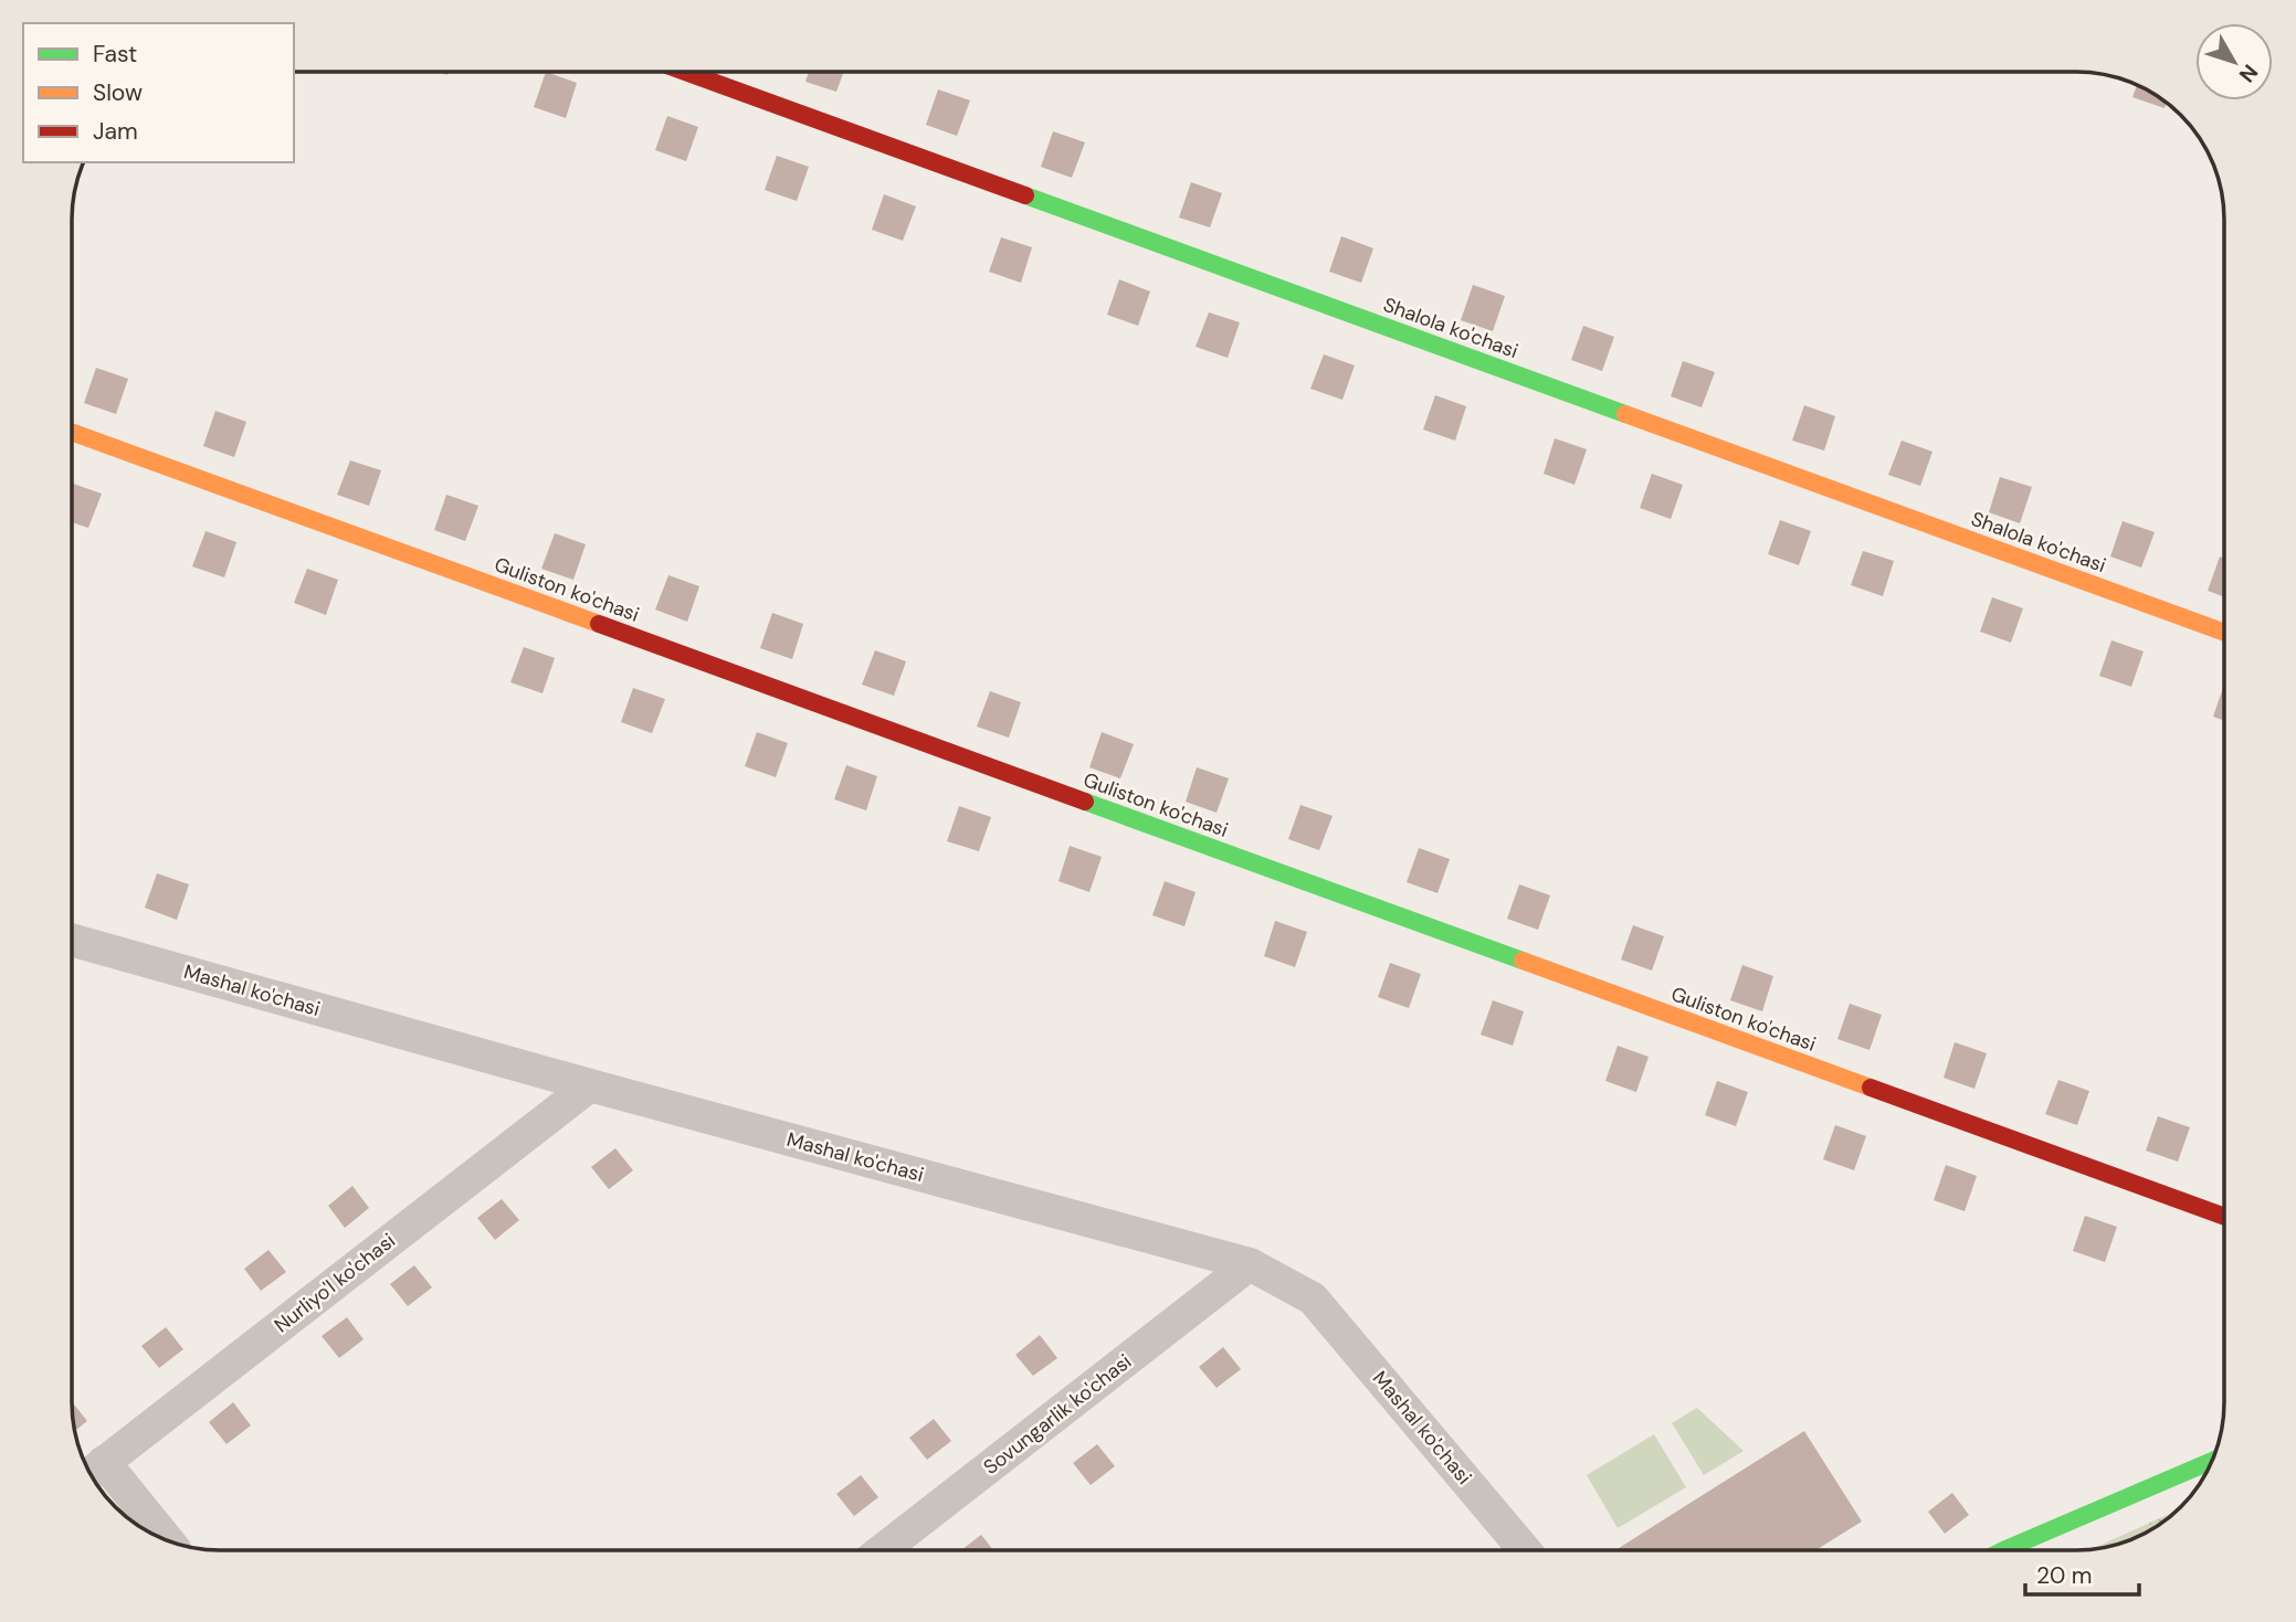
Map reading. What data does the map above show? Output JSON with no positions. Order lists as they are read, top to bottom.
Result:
{
  "streets": {
    "street": [
      "Shalola ko'chasi",
      "Guliston ko'chasi",
      "Mashal ko'chasi",
      "Nurliyo'l ko'chasi",
      "Sovungarlik ko'chasi"
    ]
  },
  "crossings": [
    ["Mashal ko'chasi", "Nurliyo'l ko'chasi"],
    ["Mashal ko'chasi", "Sovungarlik ko'chasi"]
  ],
  "legend": ["Fast", "Slow", "Jam"],
  "scale_bar": "20 m",
  "north": "bottom right"
}
